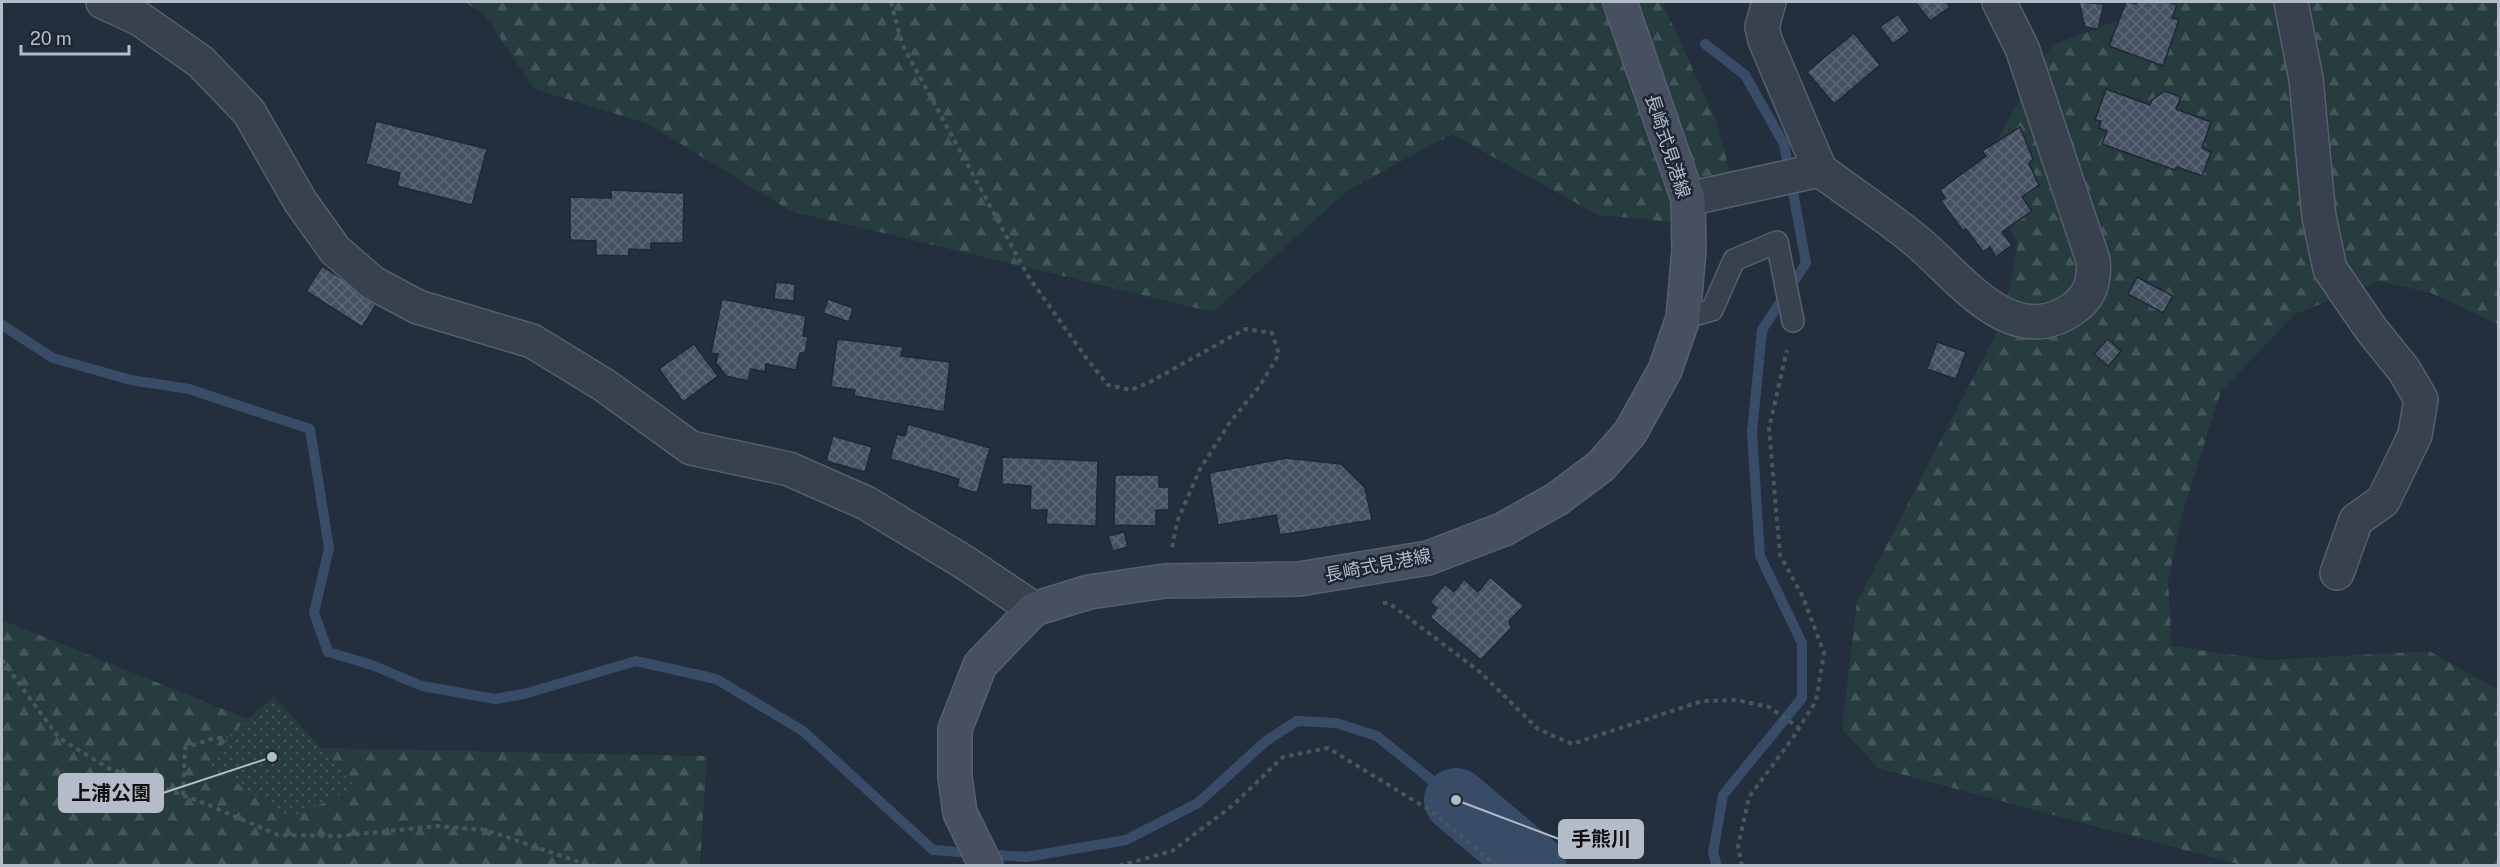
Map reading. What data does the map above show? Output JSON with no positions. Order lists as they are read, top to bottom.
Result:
{
  "streets": {
    "main road": ["長崎式見港線"]
  },
  "places": ["上浦公園", "手熊川"],
  "scale_bar": "20 m"
}
